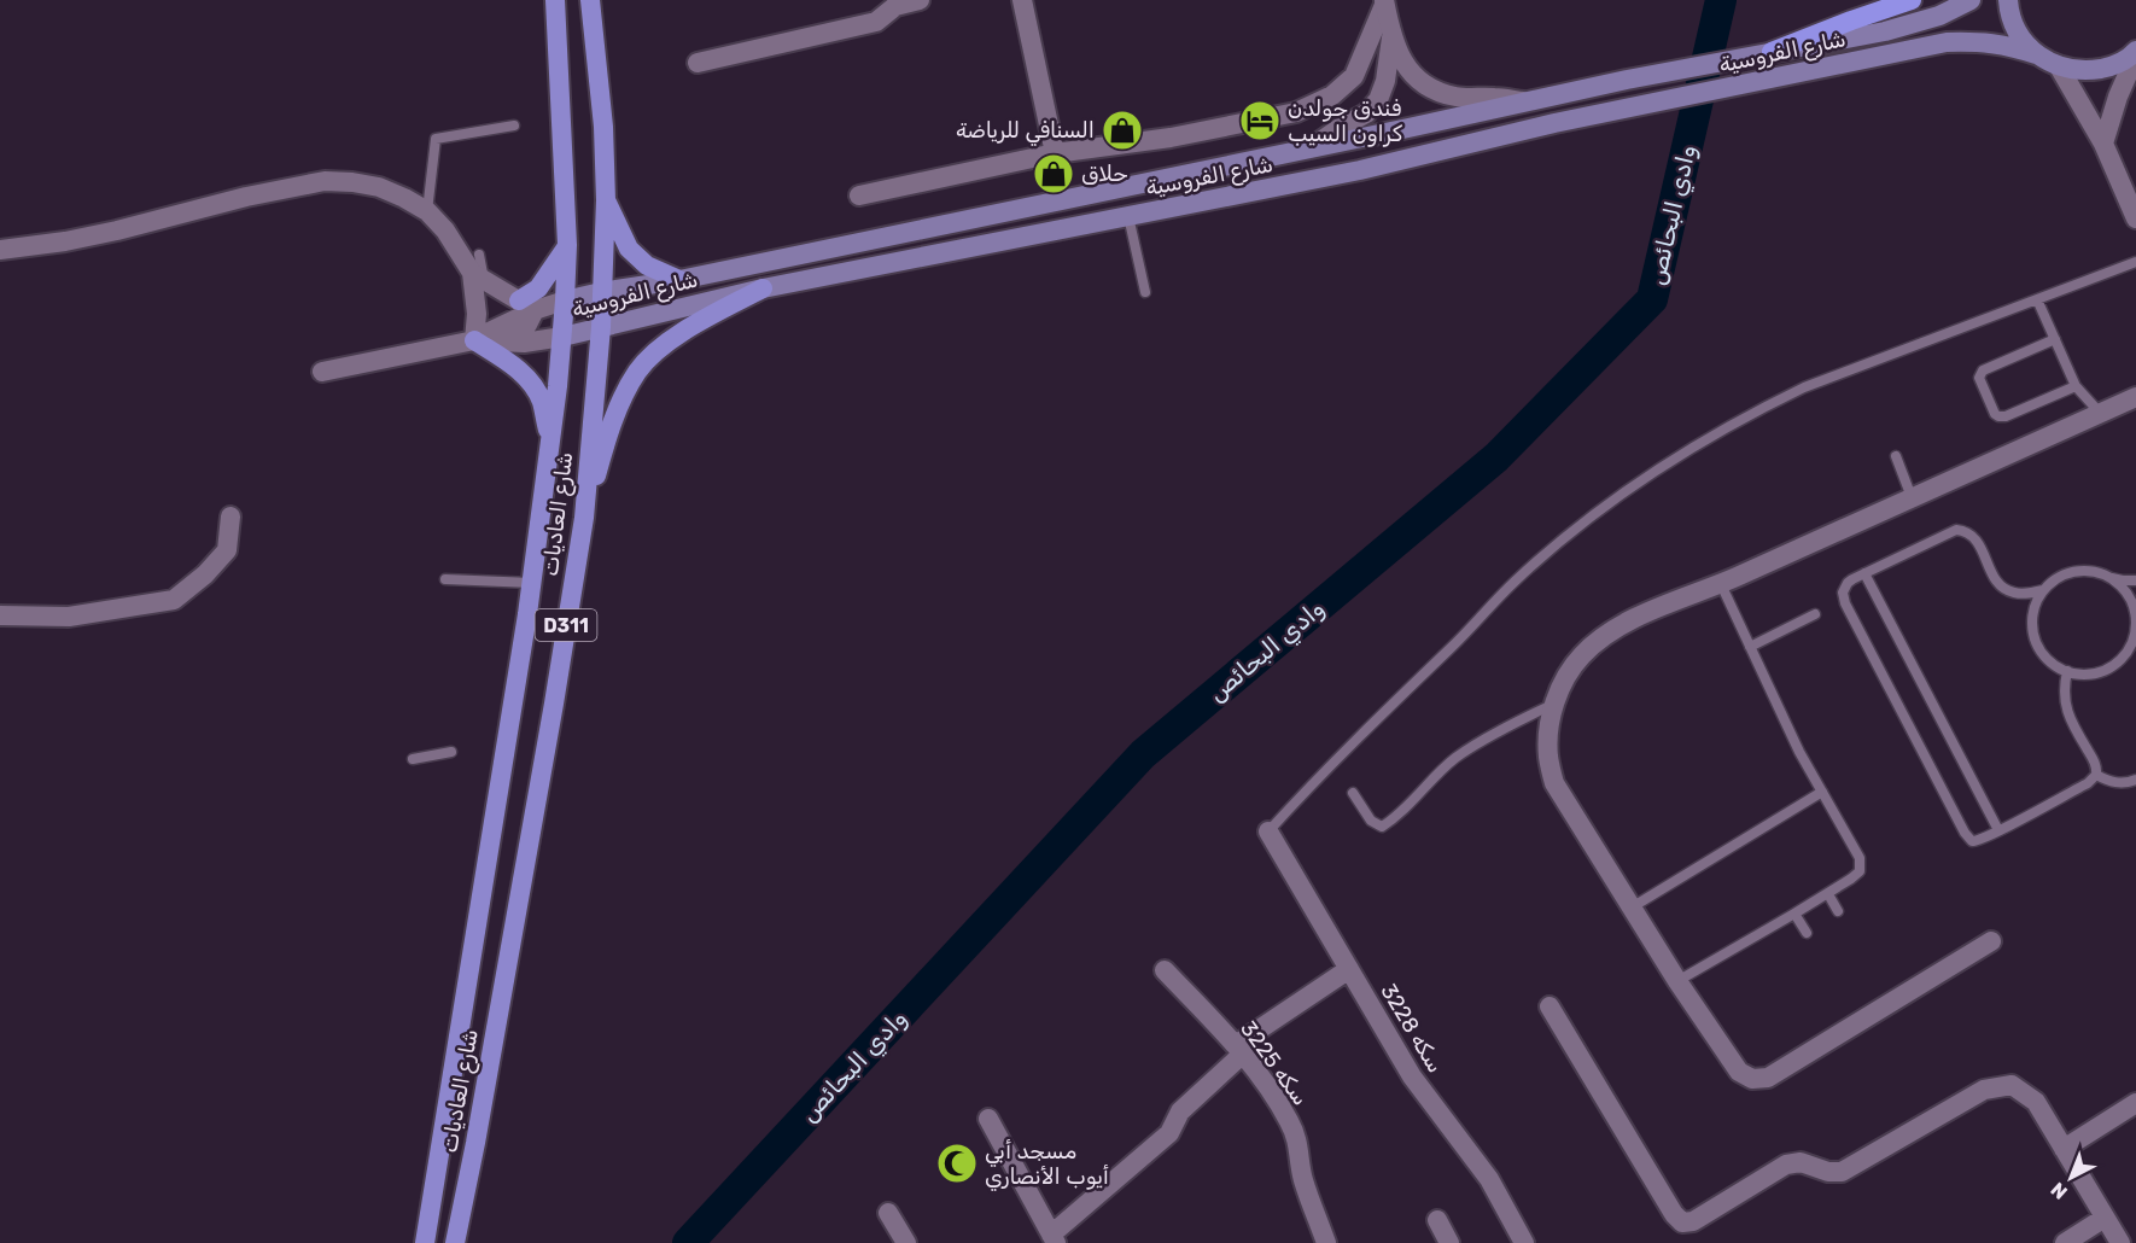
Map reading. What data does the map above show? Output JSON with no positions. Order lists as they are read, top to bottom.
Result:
{
  "streets": {
    "main road": ["شارع الفروسية", "شارع العاديات", "D311"],
    "street": ["سكه 3228", "سكه 3225"]
  },
  "crossings": [
    ["شارع الفروسية", "شارع العاديات"]
  ],
  "water": ["وادي البحائص"],
  "places": {
    "hotel": ["فندق جولدن كراون السيب"],
    "shop": ["السنافي للرياضة", "حلاق"],
    "mosque": ["مسجد أبي أيوب الأنصاري"]
  },
  "north": "bottom left"
}
